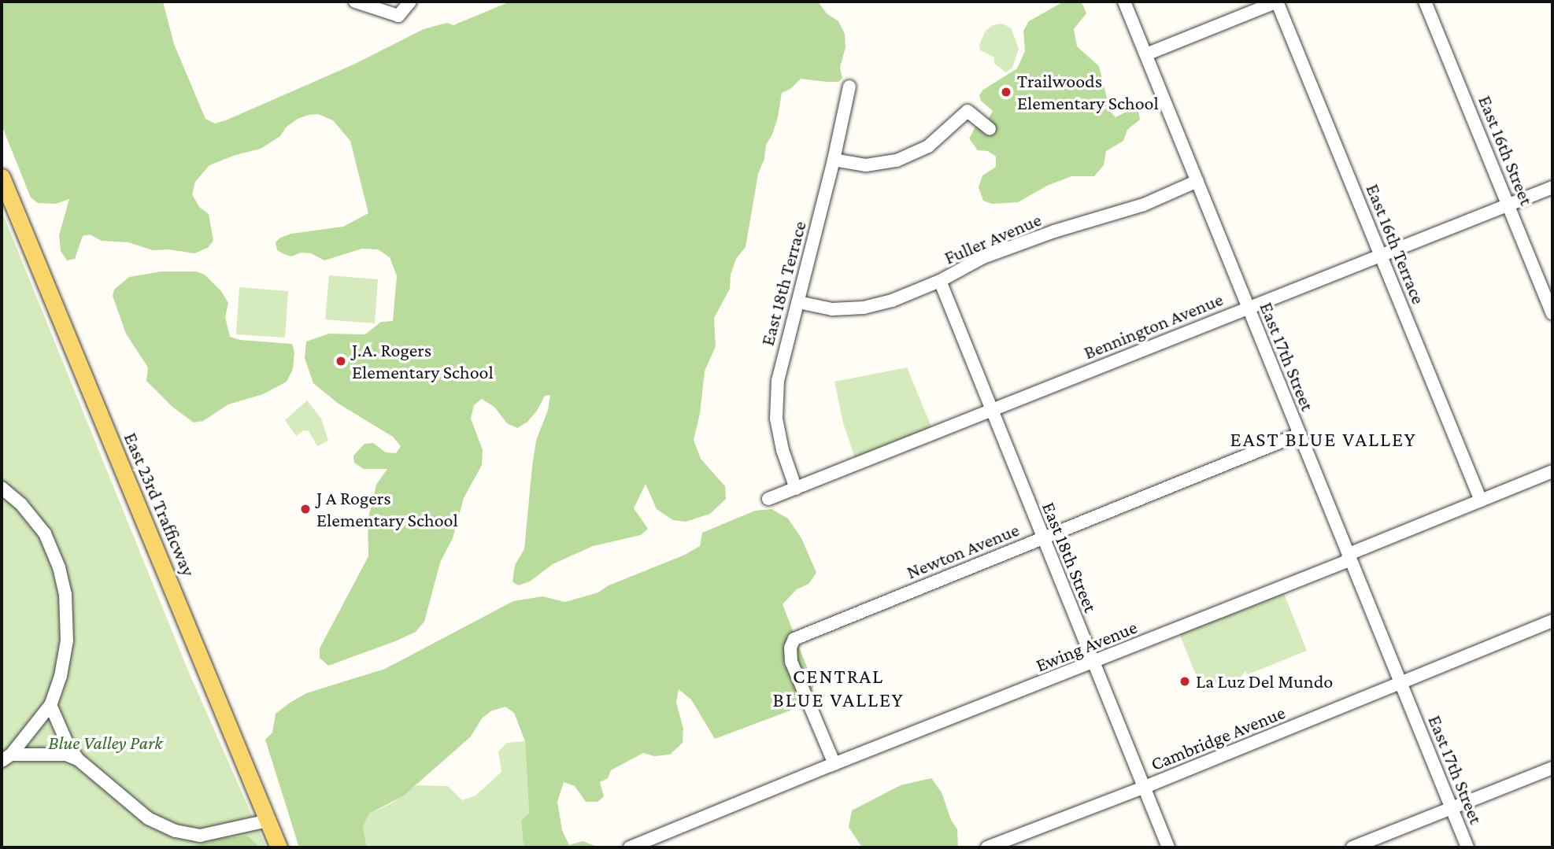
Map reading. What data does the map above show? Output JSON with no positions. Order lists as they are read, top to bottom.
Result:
{
  "streets": {
    "main road": ["East 23rd Trafficway"],
    "street": [
      "East 16th Street",
      "Fuller Avenue",
      "East 16th Terrace",
      "East 18th Terrace",
      "Bennington Avenue",
      "East 17th Street",
      "Newton Avenue",
      "East 18th Street",
      "Ewing Avenue",
      "Cambridge Avenue"
    ]
  },
  "crossings": [
    ["East 16th Street", "Bennington Avenue"],
    ["Fuller Avenue", "East 18th Terrace"],
    ["Fuller Avenue", "East 17th Street"],
    ["Fuller Avenue", "East 18th Street"],
    ["East 16th Terrace", "Bennington Avenue"],
    ["East 16th Terrace", "Ewing Avenue"],
    ["East 18th Terrace", "Bennington Avenue"],
    ["Bennington Avenue", "East 17th Street"],
    ["Bennington Avenue", "East 18th Street"],
    ["East 17th Street", "Newton Avenue"],
    ["East 17th Street", "Ewing Avenue"],
    ["East 17th Street", "Cambridge Avenue"],
    ["Newton Avenue", "East 18th Street"],
    ["Newton Avenue", "Ewing Avenue"],
    ["East 18th Street", "Ewing Avenue"],
    ["East 18th Street", "Cambridge Avenue"]
  ],
  "districts": ["EAST BLUE VALLEY", "CENTRAL BLUE VALLEY"],
  "parks": ["Blue Valley Park"],
  "places": [
    "Trailwoods Elementary School",
    "J.A. Rogers Elementary School",
    "J A Rogers Elementary School",
    "La Luz Del Mundo"
  ]
}
